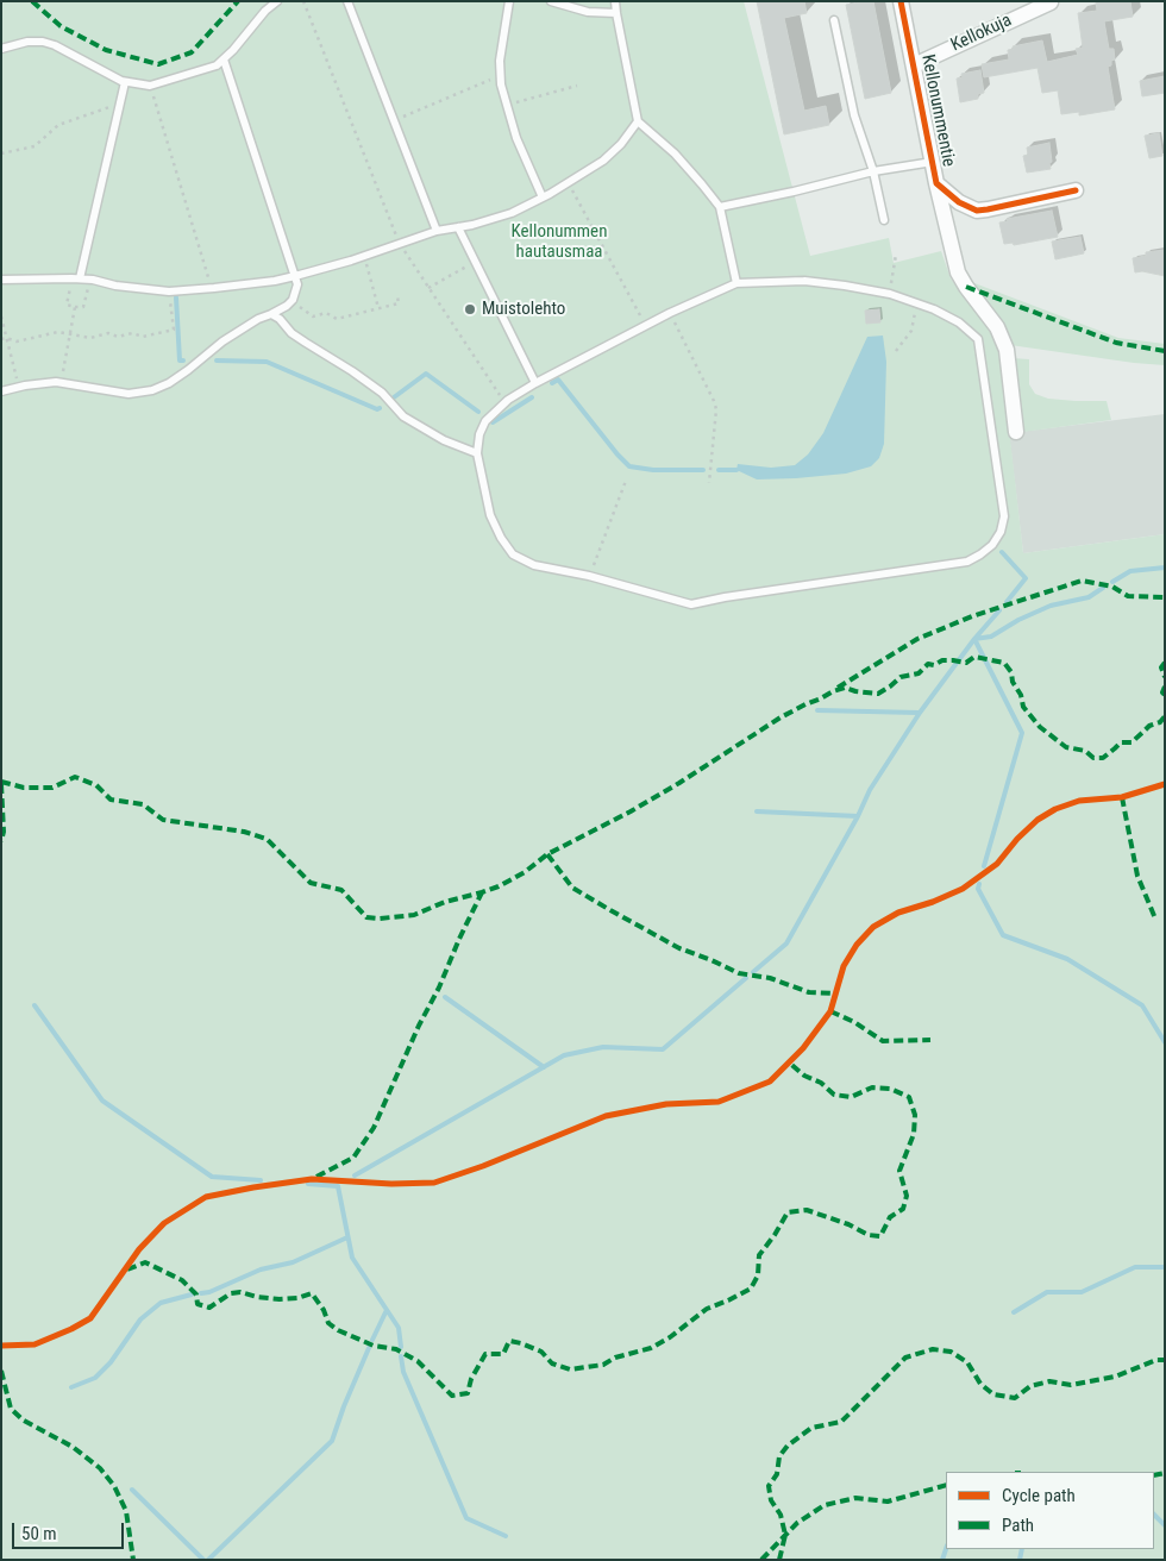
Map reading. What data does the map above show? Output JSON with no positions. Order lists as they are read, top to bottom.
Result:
{
  "streets": {
    "street": ["Kellokuja", "Kellonummentie"]
  },
  "crossings": [
    ["Kellokuja", "Kellonummentie"]
  ],
  "parks": ["Kellonummen hautausmaa"],
  "places": ["Muistolehto"],
  "legend": ["Cycle path", "Path"],
  "scale_bar": "50 m"
}
